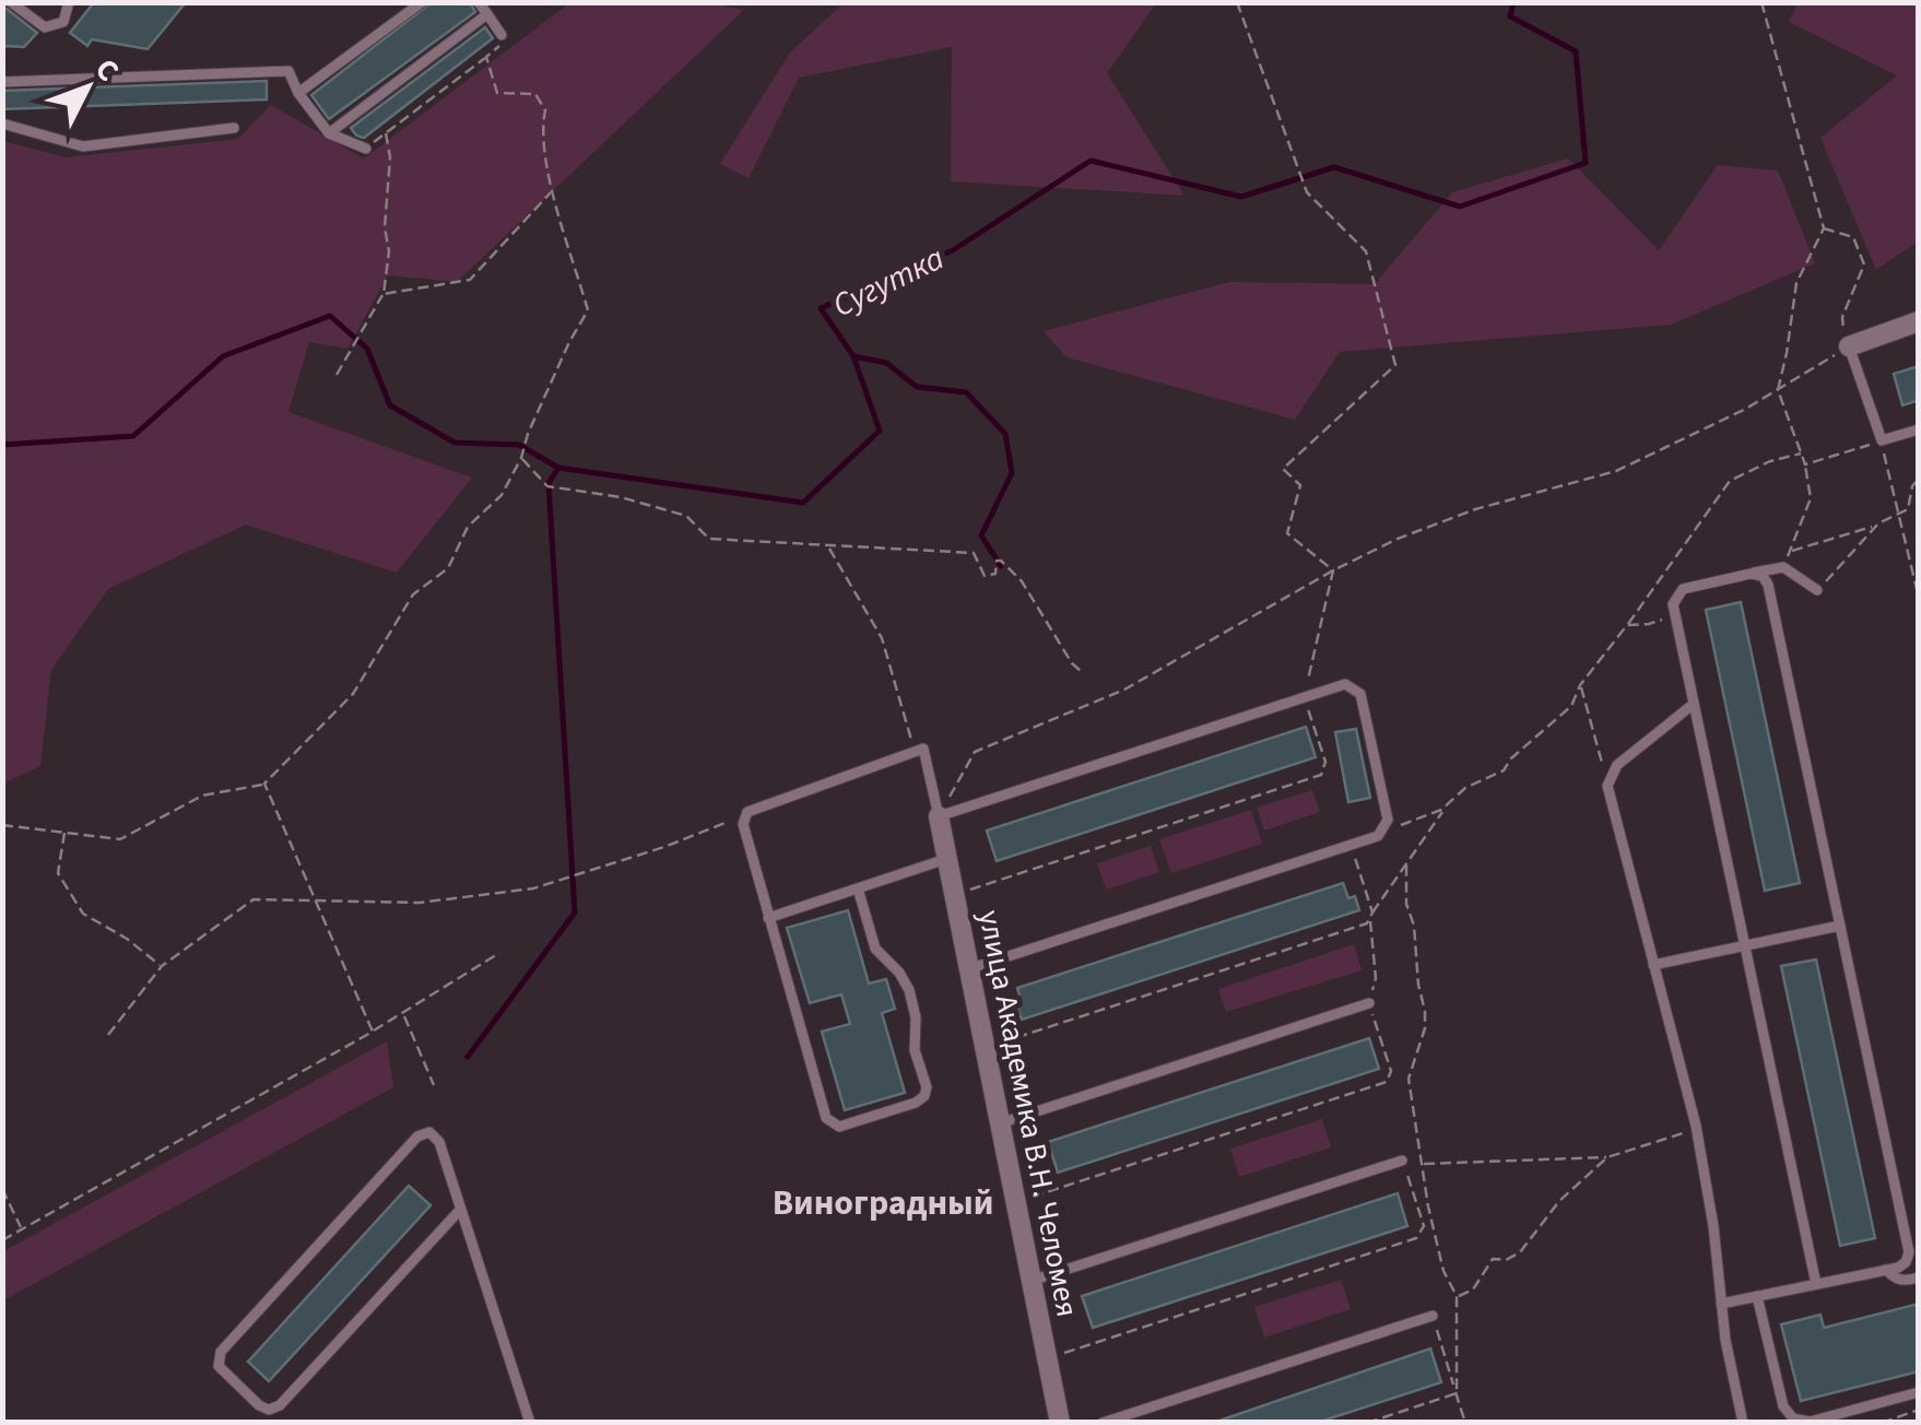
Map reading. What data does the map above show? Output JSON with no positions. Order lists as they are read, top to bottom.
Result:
{
  "streets": {
    "street": ["улица Академика В.Н. Челомея"]
  },
  "districts": ["Виноградный"],
  "water": ["Сугутка"],
  "north": "top right"
}
